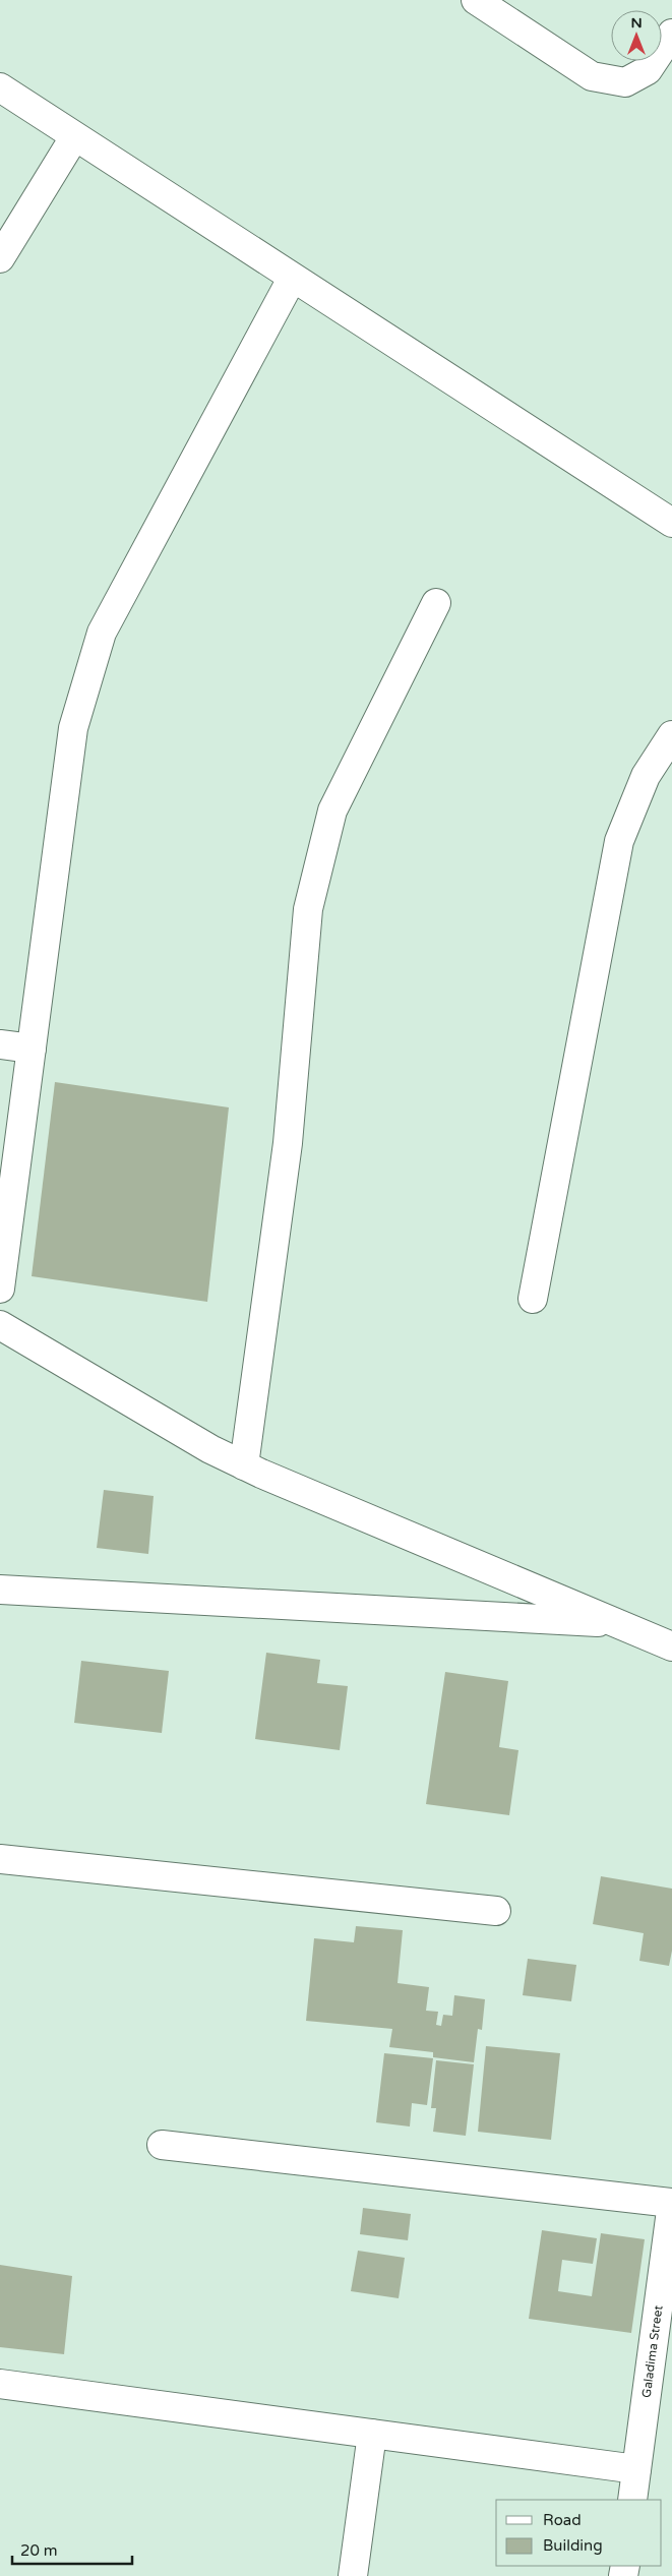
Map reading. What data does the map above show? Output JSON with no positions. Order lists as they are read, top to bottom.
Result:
{
  "streets": {
    "street": ["Galadima Street"]
  },
  "legend": ["Road", "Building"],
  "scale_bar": "20 m",
  "north": "top"
}
